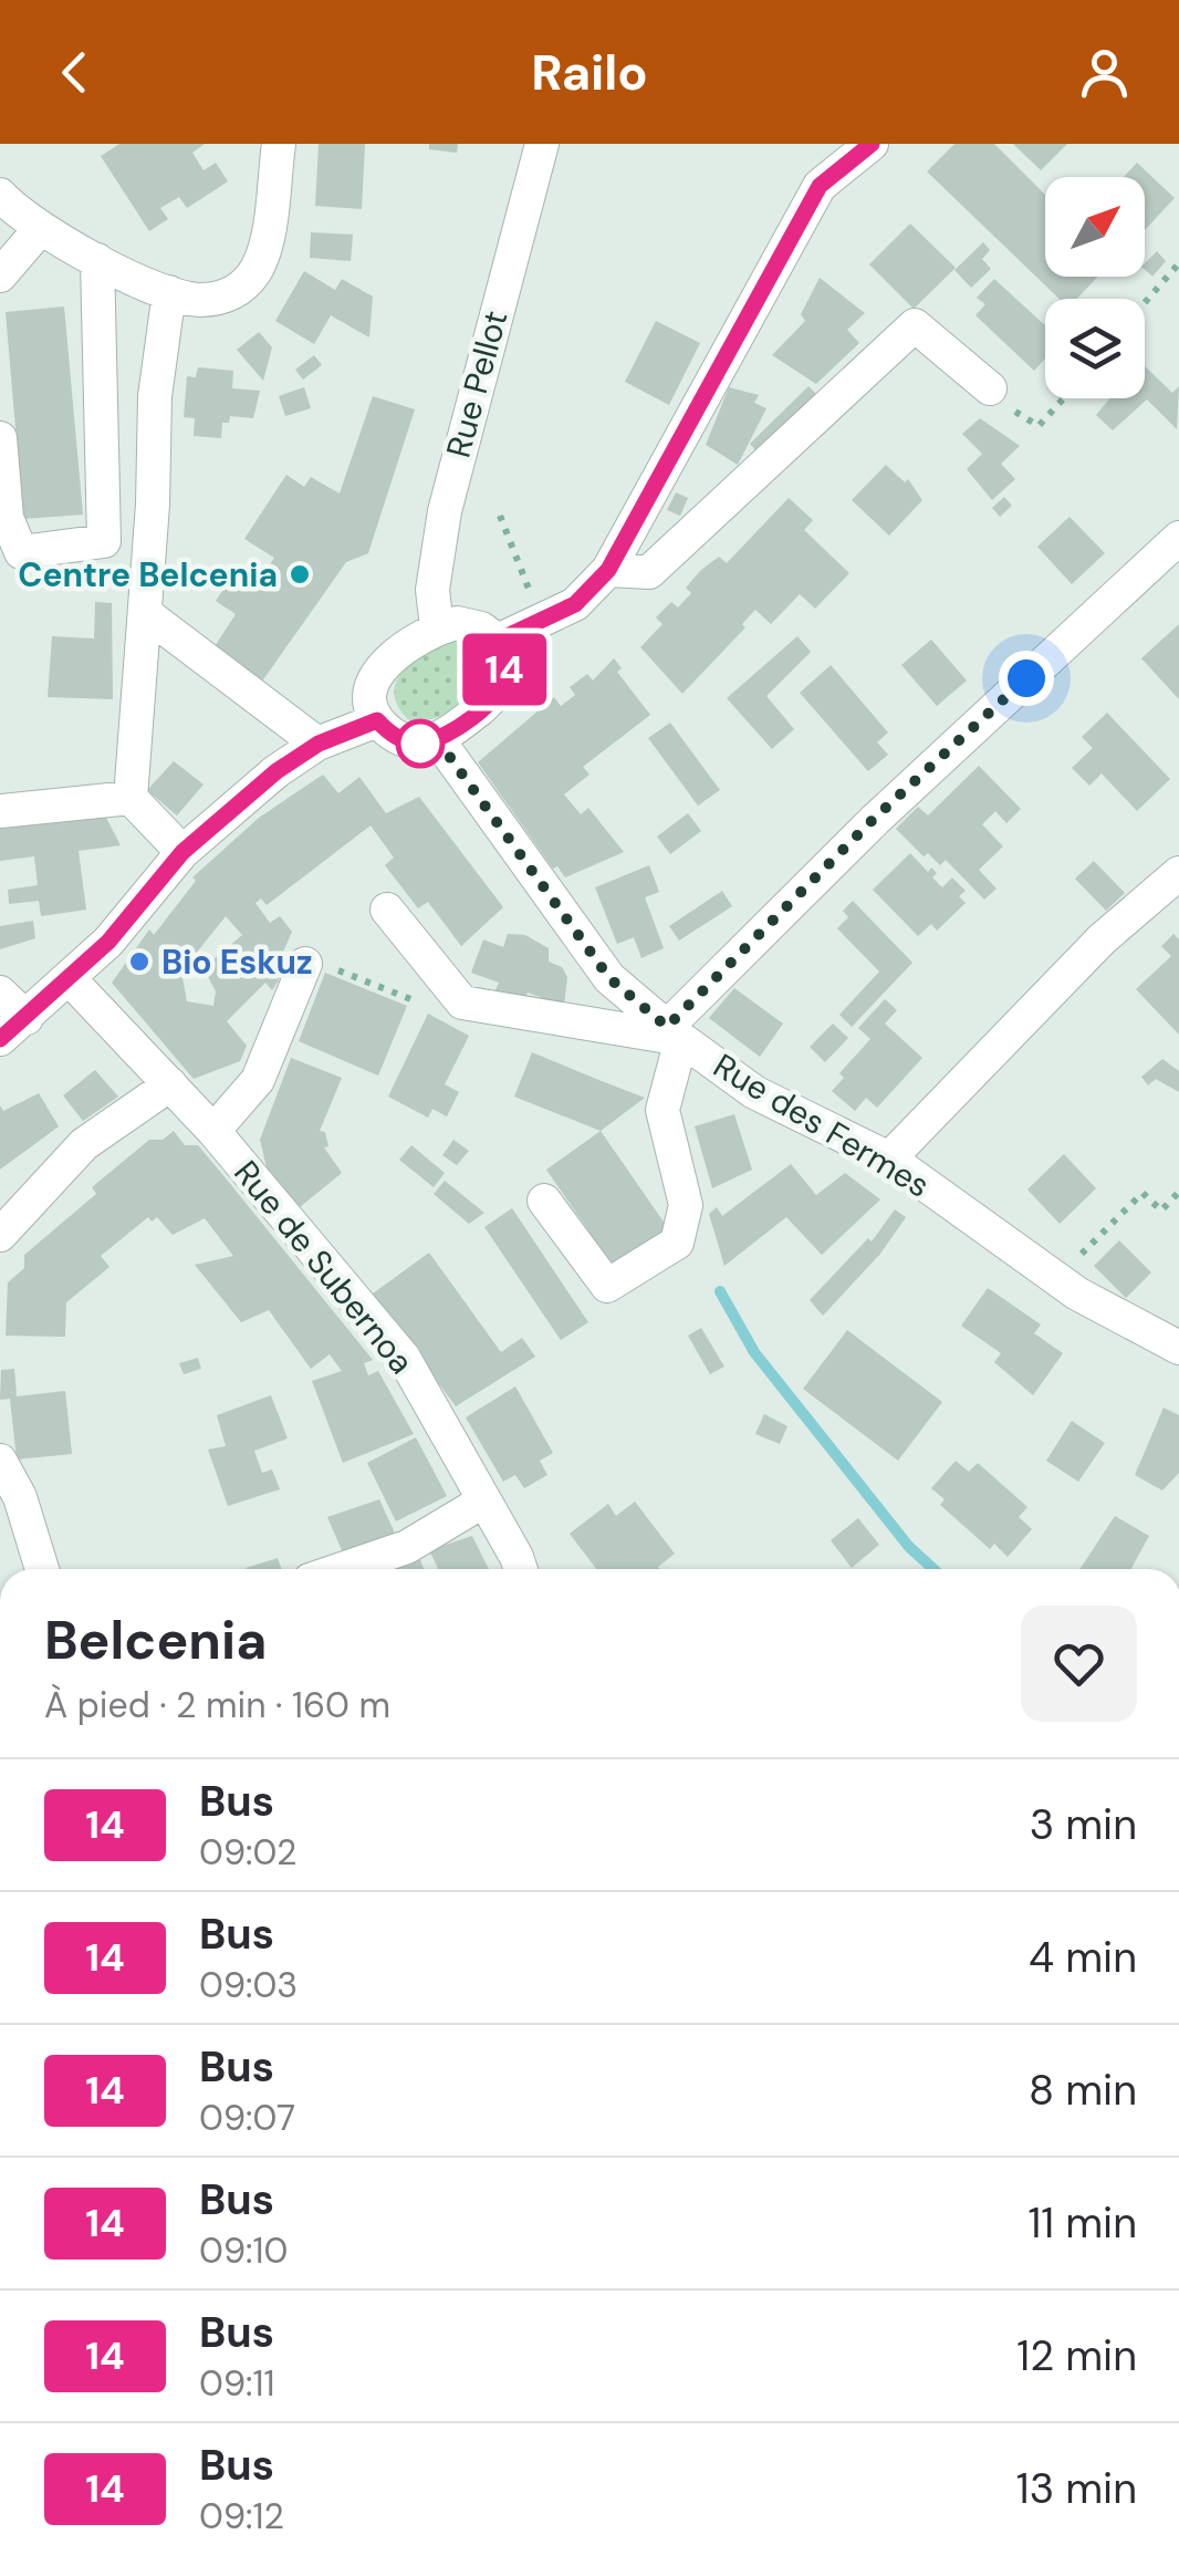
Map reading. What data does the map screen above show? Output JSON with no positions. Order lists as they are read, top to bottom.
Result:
{
  "streets": {
    "street": ["Rue Pellot", "Rue des Fermes", "Rue de Subernoa"]
  },
  "crossings": [
    ["Rue Pellot", "Rue des Fermes"]
  ],
  "places": ["Centre Belcenia", "Bio Eskuz"],
  "lines": ["bus line 14"],
  "north": "top right",
  "page": {
    "header": "Railo",
    "on_map": "14",
    "heading": ["Belcenia", "À pied · 2 min · 160 m"],
    "list": [
      {
        "mark": "14",
        "name": "Bus",
        "note": "09:02",
        "value": "3 min"
      },
      {
        "mark": "14",
        "name": "Bus",
        "note": "09:03",
        "value": "4 min"
      },
      {
        "mark": "14",
        "name": "Bus",
        "note": "09:07",
        "value": "8 min"
      },
      {
        "mark": "14",
        "name": "Bus",
        "note": "09:10",
        "value": "11 min"
      },
      {
        "mark": "14",
        "name": "Bus",
        "note": "09:11",
        "value": "12 min"
      },
      {
        "mark": "14",
        "name": "Bus",
        "note": "09:12",
        "value": "13 min"
      }
    ]
  }
}
